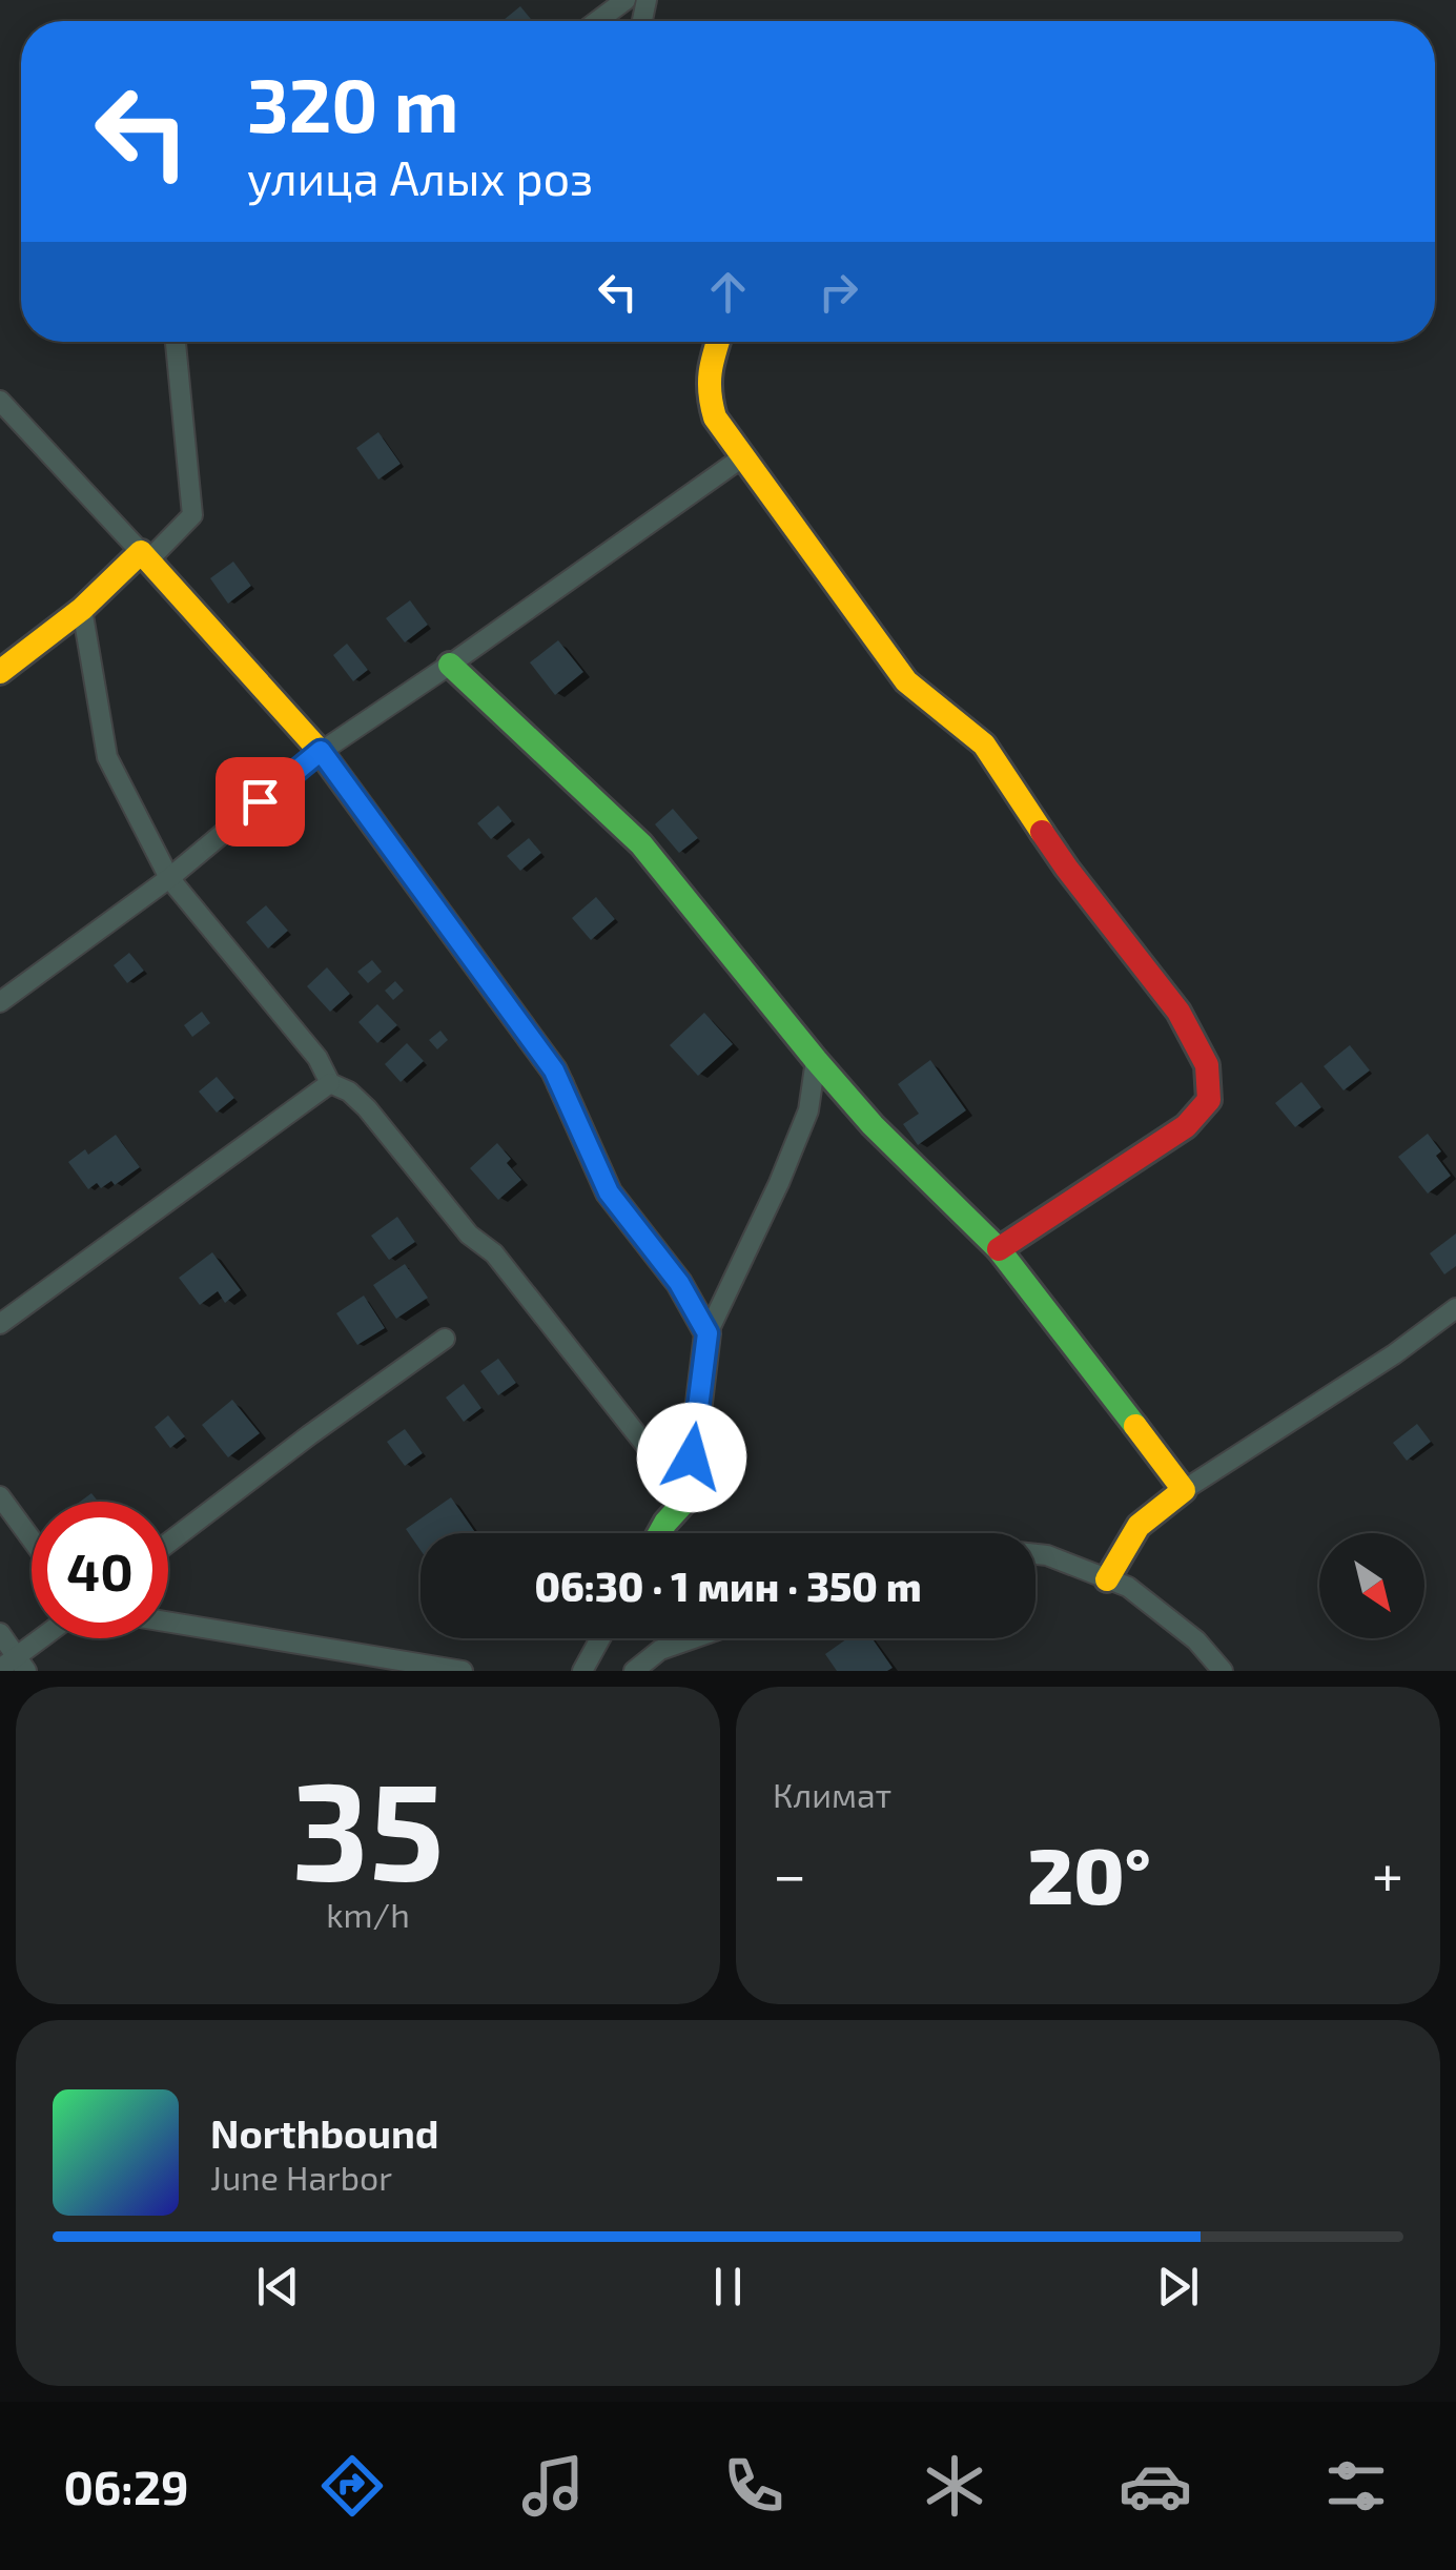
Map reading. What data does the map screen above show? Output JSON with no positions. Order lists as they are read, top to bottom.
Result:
{
  "north": "bottom right",
  "page": {
    "turn": ["320 m", "улица Алых роз"],
    "limit": "40",
    "trip": "06:30 · 1 мин · 350 m",
    "tile": [
      ["35", "km/h"],
      "Климат"
    ],
    "heat": ["−", "20°", "+"],
    "song": ["Northbound", "June Harbor"],
    "tabs": "06:29"
  }
}
